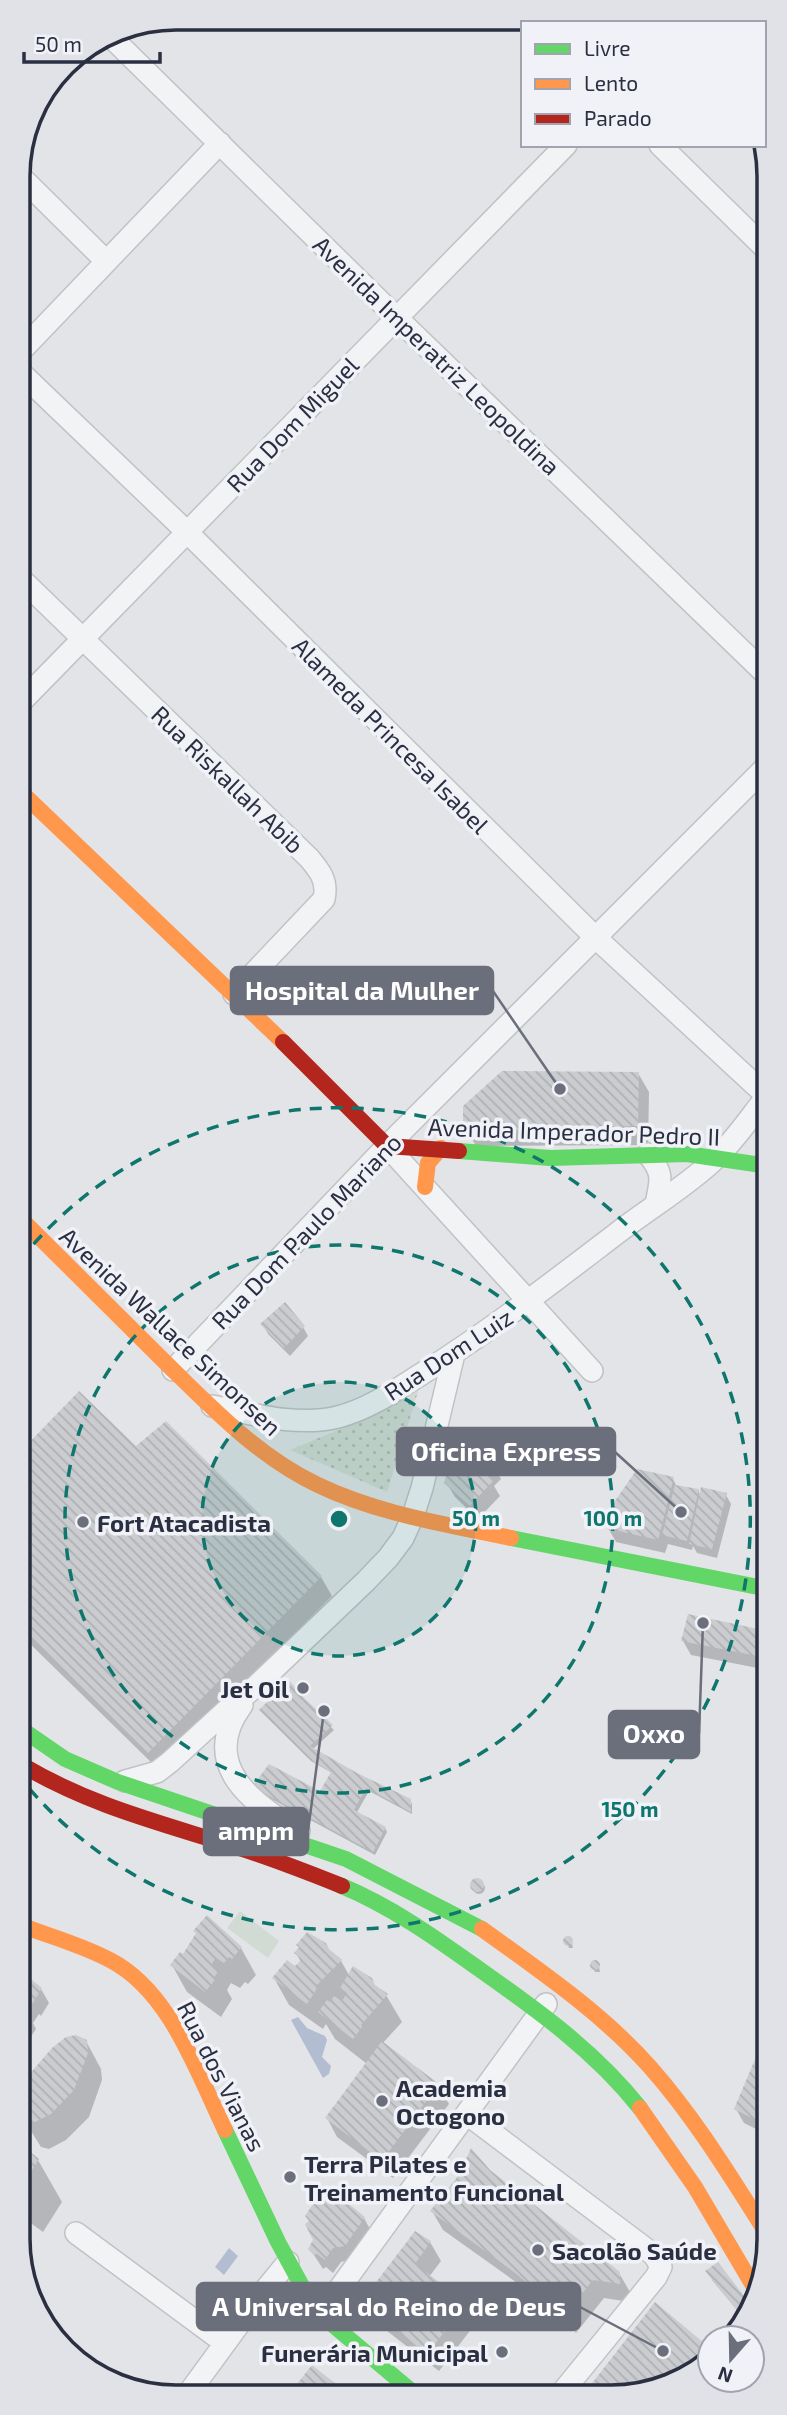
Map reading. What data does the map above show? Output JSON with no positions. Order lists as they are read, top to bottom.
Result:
{
  "streets": {
    "street": [
      "Avenida Imperatriz Leopoldina",
      "Rua Dom Miguel",
      "Alameda Princesa Isabel",
      "Rua Riskallah Abib",
      "Avenida Imperador Pedro II",
      "Rua Dom Paulo Mariano",
      "Avenida Wallace Simonsen",
      "Rua Dom Luiz",
      "Rua dos Vianas"
    ]
  },
  "crossings": [
    ["Avenida Imperatriz Leopoldina", "Rua Dom Miguel"],
    ["Rua Dom Miguel", "Alameda Princesa Isabel"],
    ["Rua Dom Miguel", "Rua Riskallah Abib"],
    ["Alameda Princesa Isabel", "Rua Dom Paulo Mariano"],
    ["Avenida Imperador Pedro II", "Rua Dom Paulo Mariano"],
    ["Avenida Imperador Pedro II", "Rua Dom Luiz"],
    ["Rua Dom Paulo Mariano", "Avenida Wallace Simonsen"],
    ["Avenida Wallace Simonsen", "Rua Dom Luiz"]
  ],
  "places": [
    "Hospital da Mulher",
    "Oficina Express",
    "Fort Atacadista",
    "Oxxo",
    "Jet Oil",
    "ampm",
    "Academia Octogono",
    "Terra Pilates e Treinamento Funcional",
    "Sacolão Saúde",
    "A Universal do Reino de Deus",
    "Funerária Municipal"
  ],
  "legend": ["Livre", "Lento", "Parado"],
  "scale_bar": "50 m",
  "north": "bottom",
  "rings": ["50 m", "100 m", "150 m"]
}
